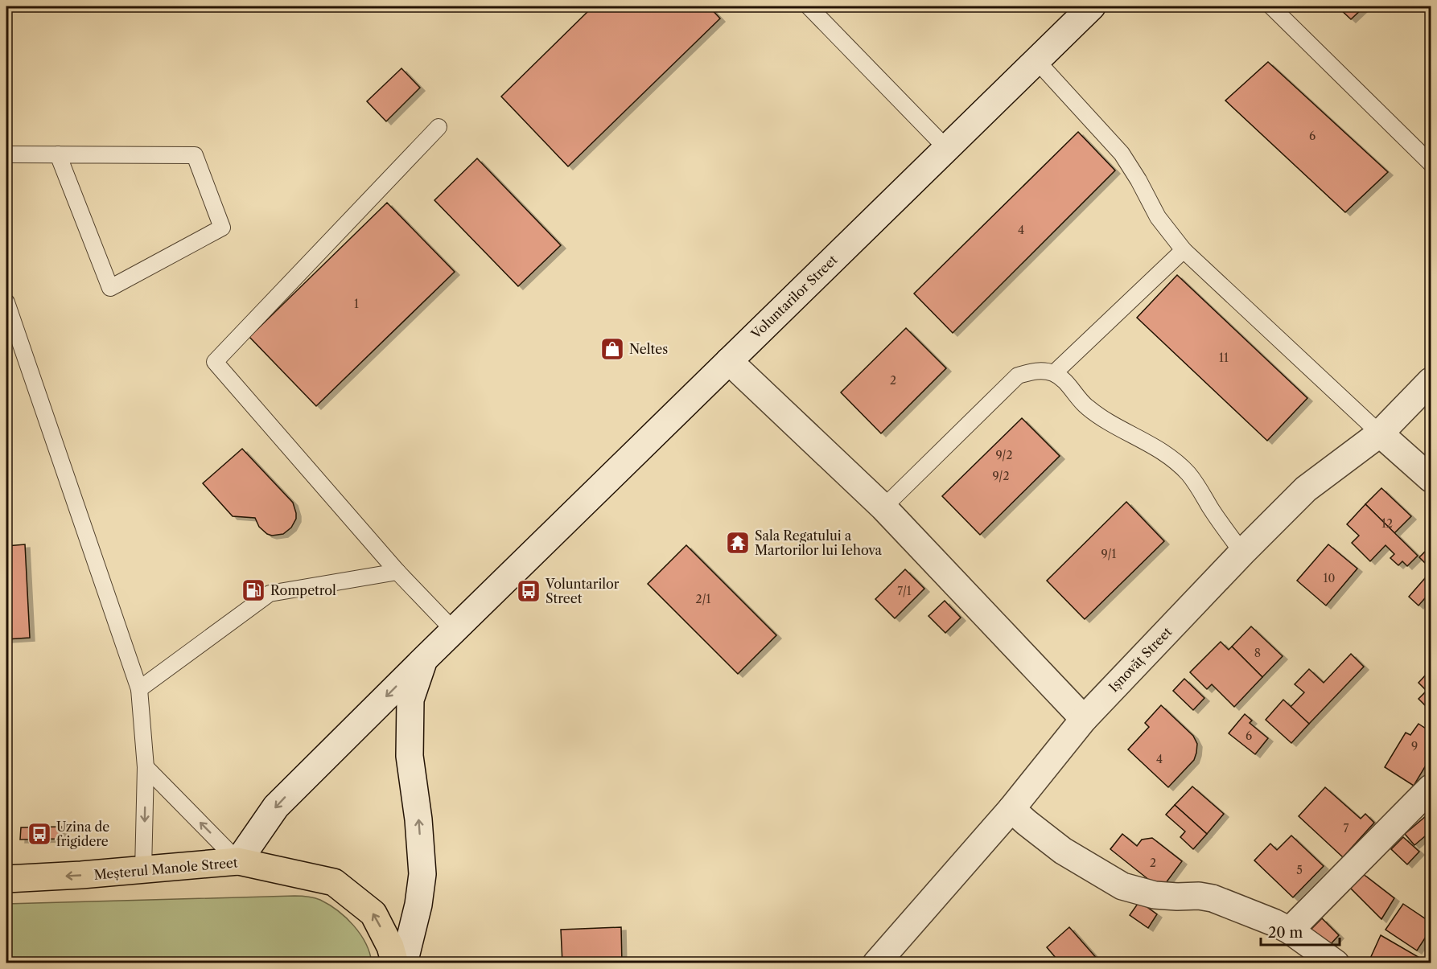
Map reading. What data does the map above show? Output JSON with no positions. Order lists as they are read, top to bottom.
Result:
{
  "streets": {
    "main road": ["Meșterul Manole Street"],
    "street": ["Voluntarilor Street", "Ișnovăț Street"]
  },
  "crossings": [
    ["Voluntarilor Street", "Meșterul Manole Street"]
  ],
  "one_way": ["Meșterul Manole Street"],
  "places": {
    "shop": ["Neltes"],
    "temple": ["Sala Regatului a Martorilor lui Iehova"],
    "fuel station": ["Rompetrol"],
    "bus stop": ["Voluntarilor Street", "Uzina de frigidere"]
  },
  "house_numbers": [
    "6",
    "4",
    "1",
    "11",
    "2",
    "9/2",
    "9/2",
    "12",
    "9/1",
    "10",
    "7/1",
    "2/1",
    "8",
    "6",
    "9",
    "4",
    "7",
    "2",
    "5"
  ],
  "scale_bar": "20 m"
}
